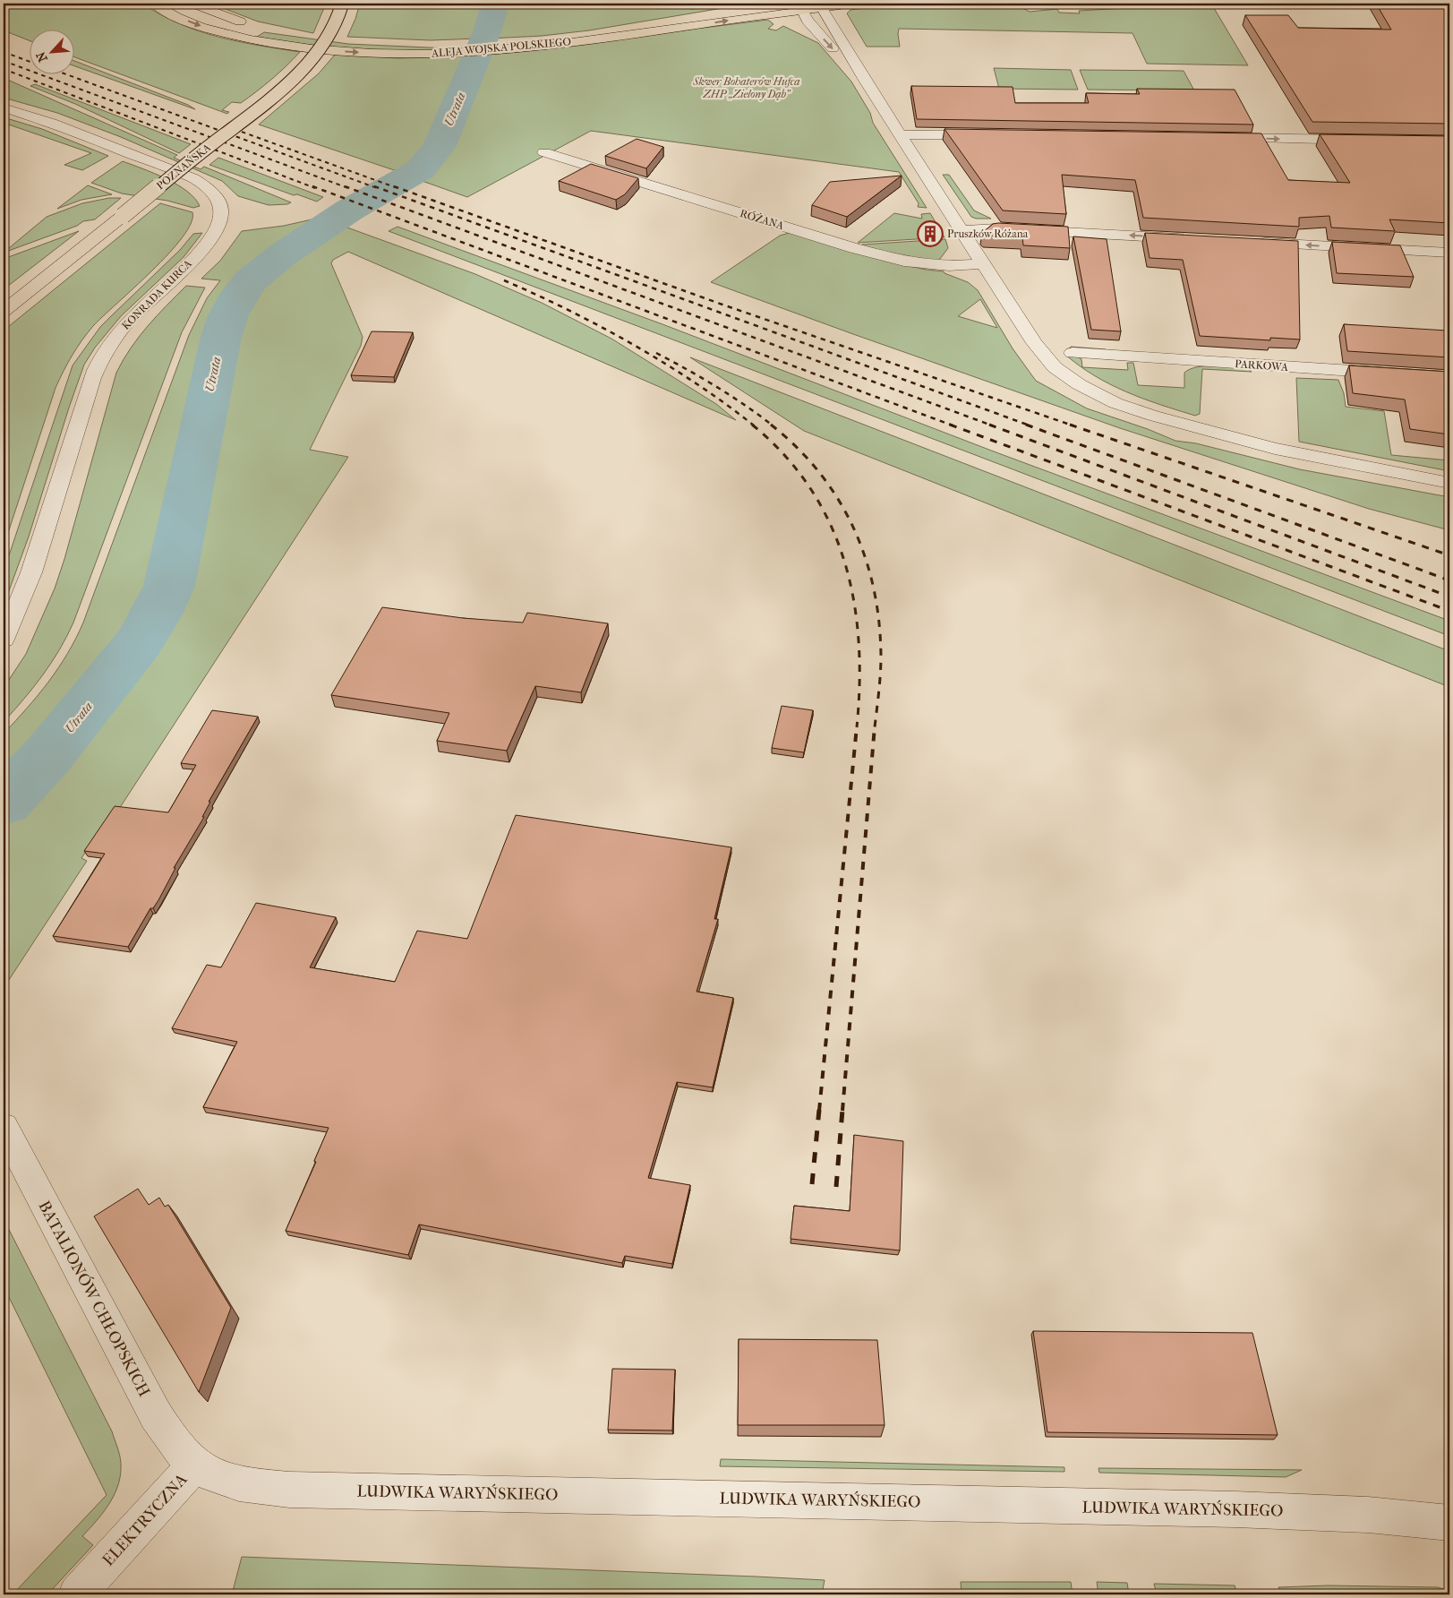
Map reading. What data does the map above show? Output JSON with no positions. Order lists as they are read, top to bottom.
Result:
{
  "streets": {
    "main road": ["ALEJA WOJSKA POLSKIEGO", "POZNAŃSKA"],
    "street": [
      "RÓŻANA",
      "KONRADA KURCA",
      "PARKOWA",
      "BATALIONÓW CHŁOPSKICH",
      "LUDWIKA WARYŃSKIEGO",
      "ELEKTRYCZNA"
    ]
  },
  "crossings": [
    ["BATALIONÓW CHŁOPSKICH", "LUDWIKA WARYŃSKIEGO"],
    ["BATALIONÓW CHŁOPSKICH", "ELEKTRYCZNA"],
    ["LUDWIKA WARYŃSKIEGO", "ELEKTRYCZNA"]
  ],
  "water": ["Utrata"],
  "parks": ["Skwer Bohaterów Hufca ZHP „Zielony Dąb”"],
  "places": {
    "building": ["Pruszków Różana"]
  },
  "north": "bottom left"
}
